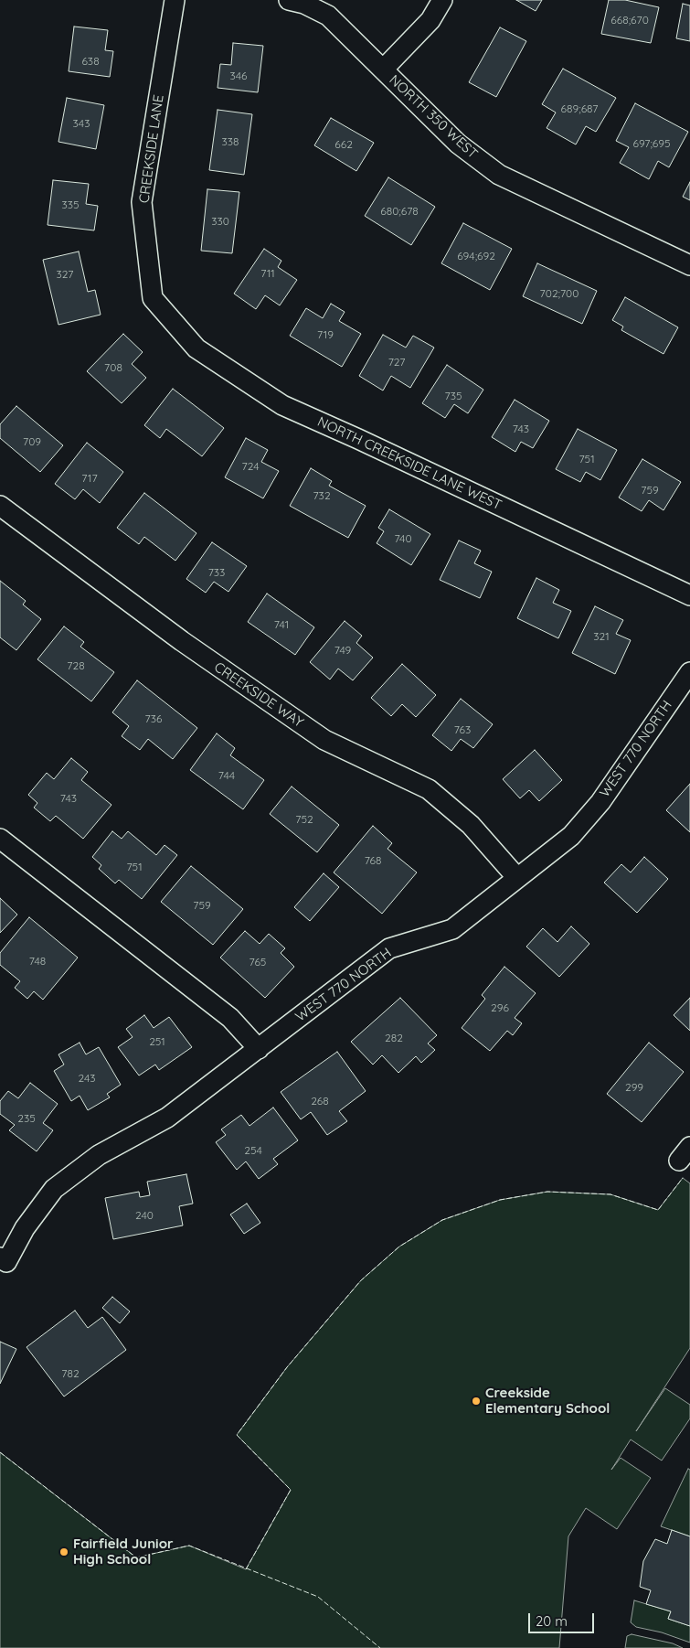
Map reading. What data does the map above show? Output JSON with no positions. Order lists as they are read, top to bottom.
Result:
{
  "streets": {
    "street": [
      "NORTH 350 WEST",
      "CREEKSIDE LANE",
      "NORTH CREEKSIDE LANE WEST",
      "CREEKSIDE WAY",
      "WEST 770 NORTH"
    ]
  },
  "crossings": [
    ["CREEKSIDE LANE", "NORTH CREEKSIDE LANE WEST"],
    ["CREEKSIDE WAY", "WEST 770 NORTH"]
  ],
  "places": ["Creekside Elementary School", "Fairfield Junior High School"],
  "house_numbers": [
    "668;670",
    "638",
    "346",
    "689;687",
    "343",
    "338",
    "697;695",
    "662",
    "335",
    "680;678",
    "330",
    "694;692",
    "711",
    "327",
    "702;700",
    "719",
    "727",
    "708",
    "735",
    "743",
    "709",
    "751",
    "724",
    "717",
    "759",
    "732",
    "740",
    "733",
    "741",
    "321",
    "749",
    "728",
    "736",
    "763",
    "744",
    "743",
    "752",
    "768",
    "751",
    "759",
    "748",
    "765",
    "296",
    "282",
    "251",
    "243",
    "299",
    "268",
    "235",
    "254",
    "240",
    "782"
  ],
  "scale_bar": "20 m"
}
